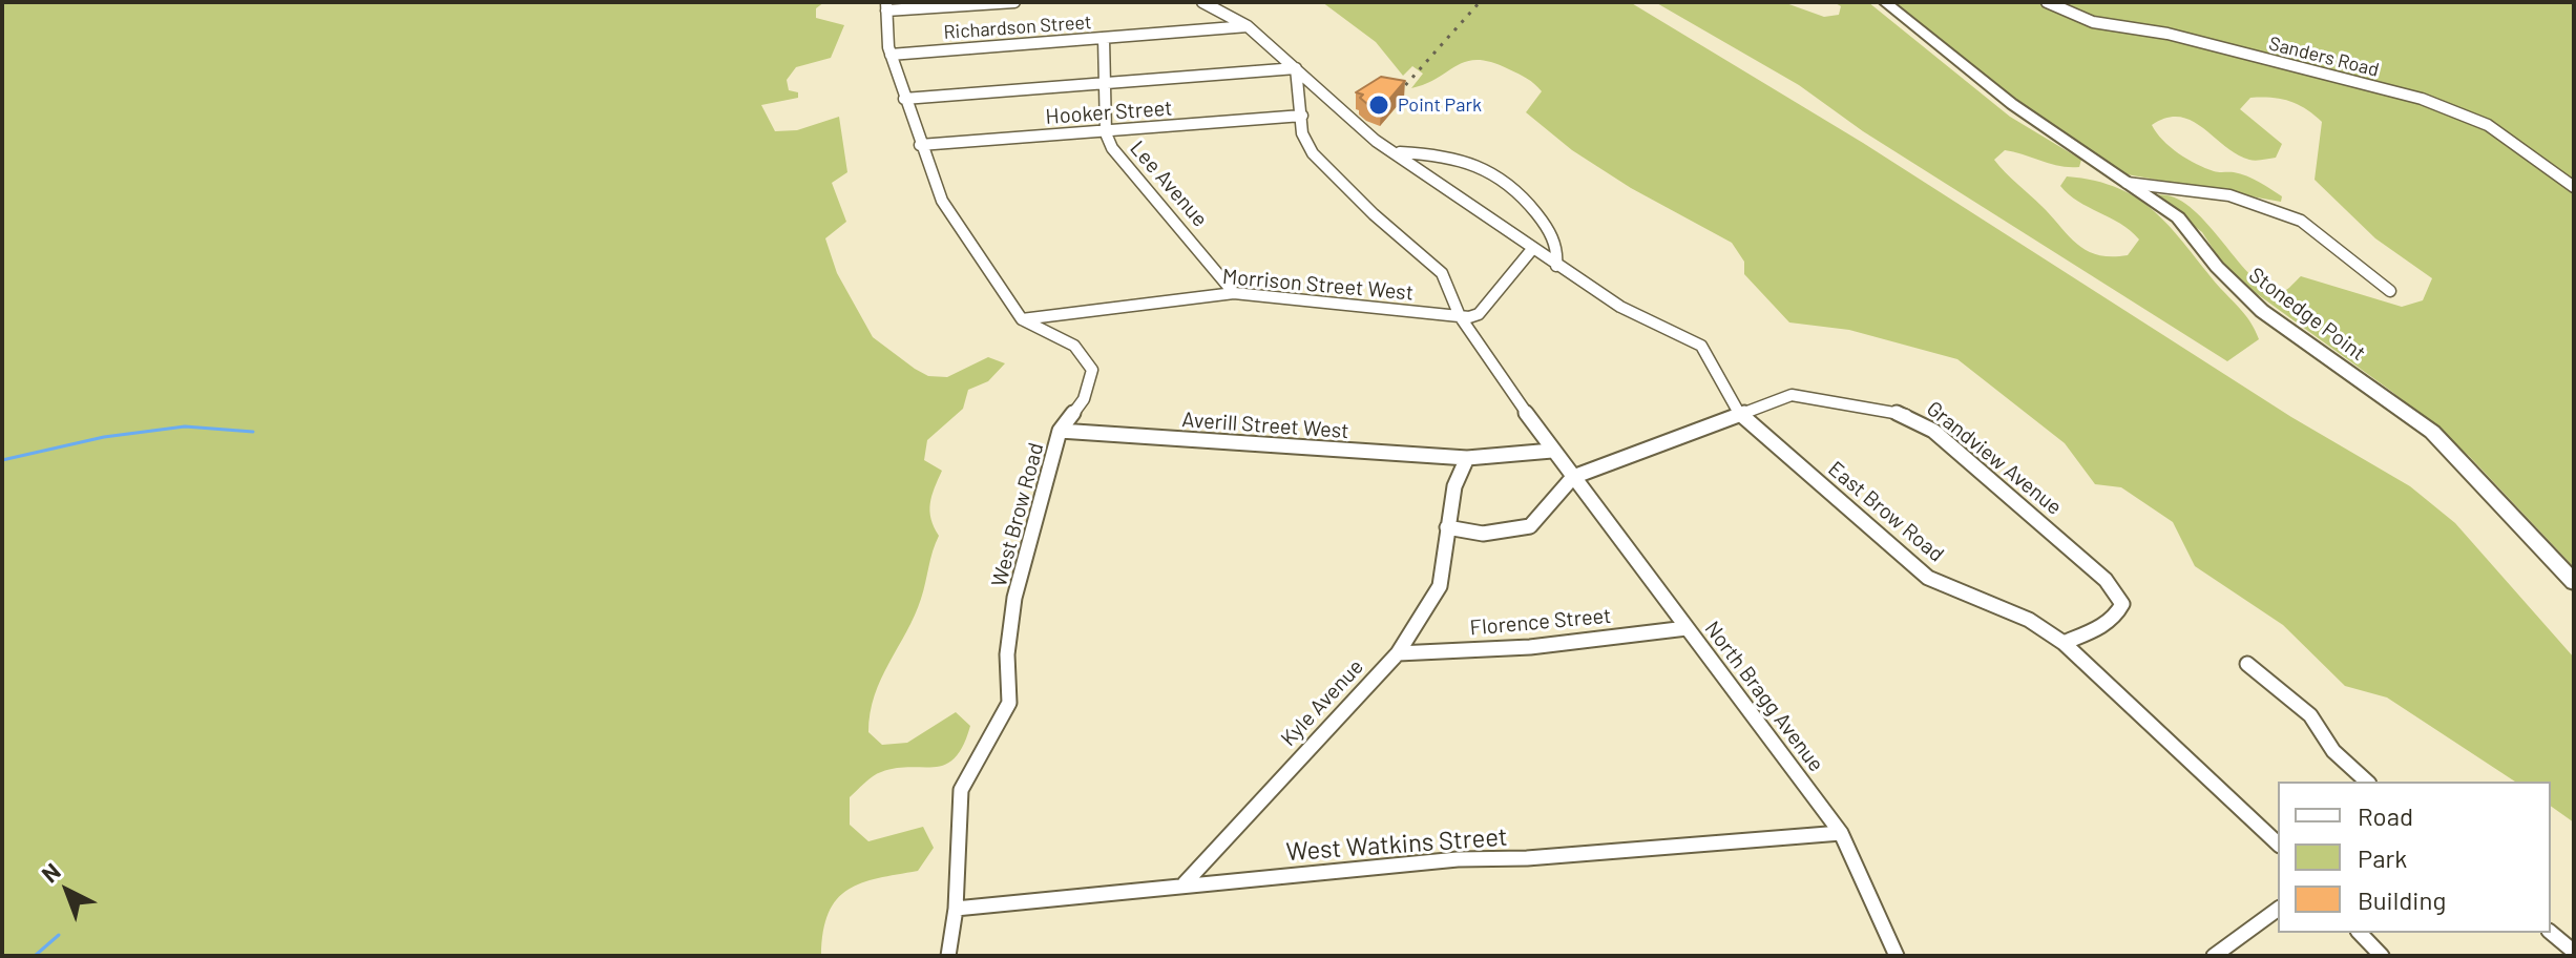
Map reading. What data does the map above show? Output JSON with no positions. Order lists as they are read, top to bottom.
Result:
{
  "streets": {
    "main road": ["Stonedge Point"],
    "street": [
      "Richardson Street",
      "Sanders Road",
      "Hooker Street",
      "Lee Avenue",
      "Morrison Street West",
      "Averill Street West",
      "Grandview Avenue",
      "East Brow Road",
      "West Brow Road",
      "Florence Street",
      "North Bragg Avenue",
      "Kyle Avenue",
      "West Watkins Street"
    ]
  },
  "crossings": [
    ["Richardson Street", "Lee Avenue"],
    ["Richardson Street", "East Brow Road"],
    ["Richardson Street", "West Brow Road"],
    ["Hooker Street", "Lee Avenue"],
    ["Hooker Street", "West Brow Road"],
    ["Lee Avenue", "Morrison Street West"],
    ["Morrison Street West", "West Brow Road"],
    ["Averill Street West", "West Brow Road"],
    ["Averill Street West", "North Bragg Avenue"],
    ["Averill Street West", "Kyle Avenue"],
    ["Grandview Avenue", "East Brow Road"],
    ["Grandview Avenue", "North Bragg Avenue"],
    ["West Brow Road", "West Watkins Street"],
    ["Florence Street", "North Bragg Avenue"],
    ["Florence Street", "Kyle Avenue"],
    ["North Bragg Avenue", "West Watkins Street"],
    ["Kyle Avenue", "West Watkins Street"]
  ],
  "places": ["Point Park"],
  "legend": ["Road", "Park", "Building"],
  "north": "top left"
}
